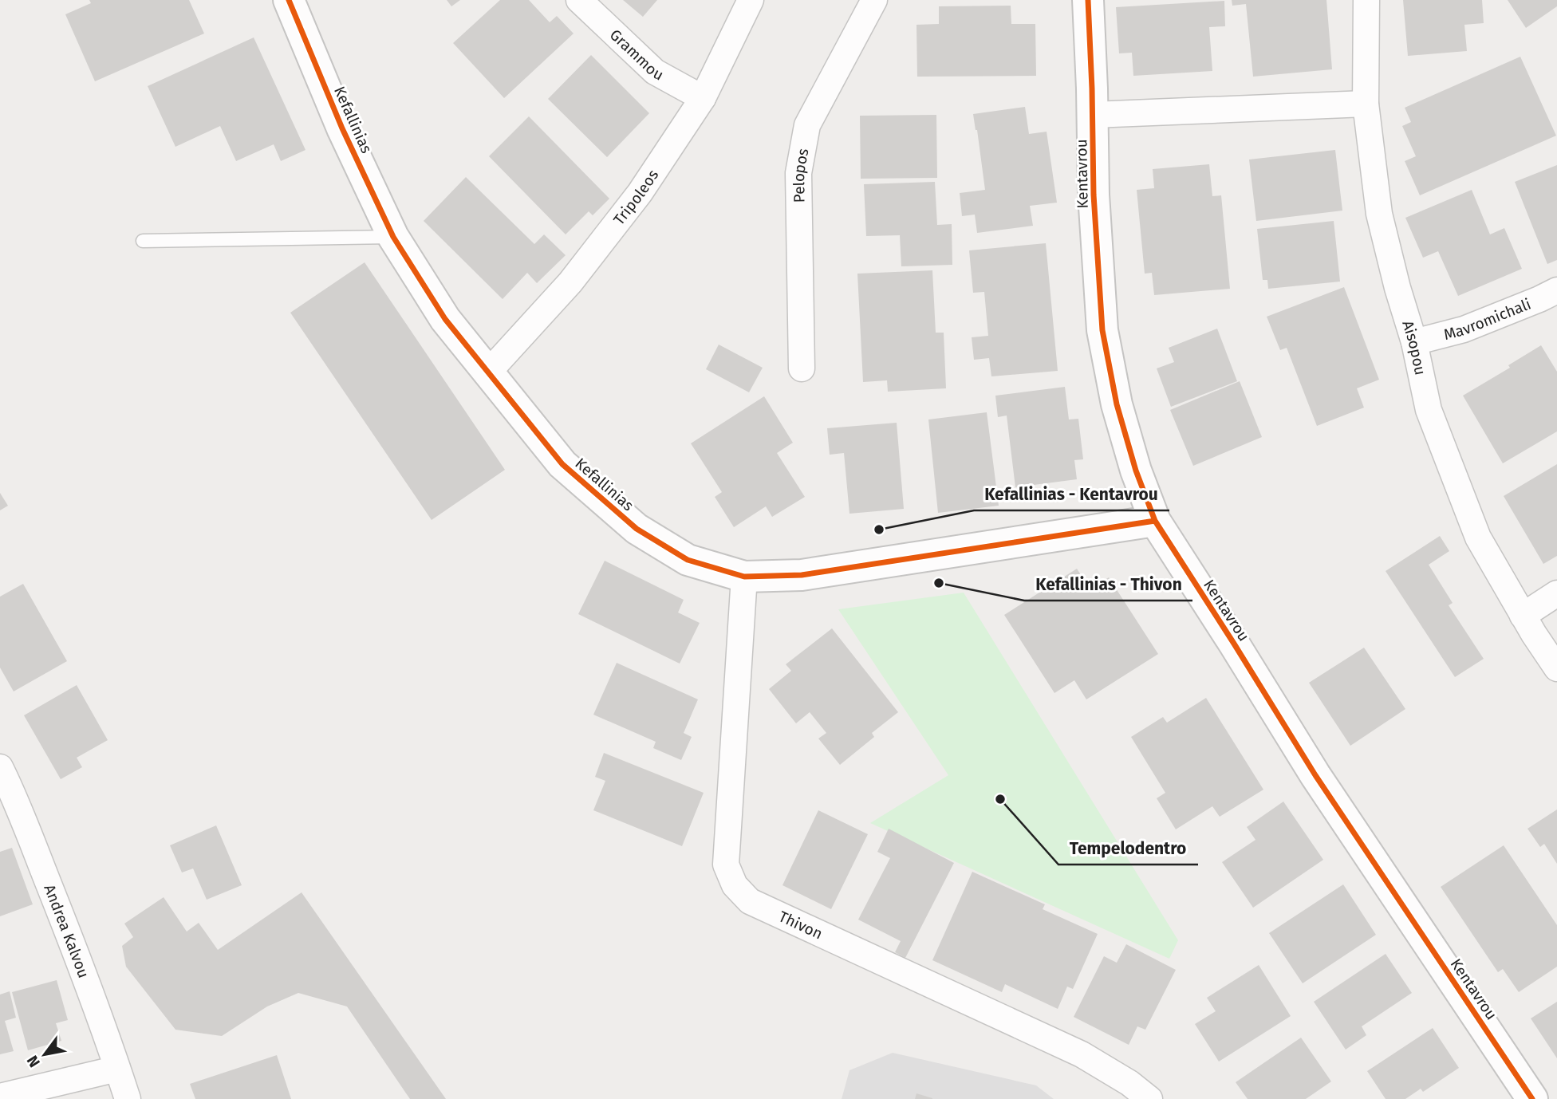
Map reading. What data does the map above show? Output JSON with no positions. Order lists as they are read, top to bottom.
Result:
{
  "streets": {
    "street": [
      "Grammou",
      "Kefallinias",
      "Kentavrou",
      "Pelopos",
      "Tripoleos",
      "Mavromichali",
      "Aisopou",
      "Thivon",
      "Andrea Kalvou"
    ]
  },
  "crossings": [
    ["Grammou", "Tripoleos"],
    ["Kefallinias", "Kentavrou"],
    ["Kefallinias", "Tripoleos"],
    ["Kefallinias", "Thivon"],
    ["Mavromichali", "Aisopou"]
  ],
  "places": ["Kefallinias - Kentavrou", "Kefallinias - Thivon", "Tempelodentro"],
  "north": "bottom left"
}
